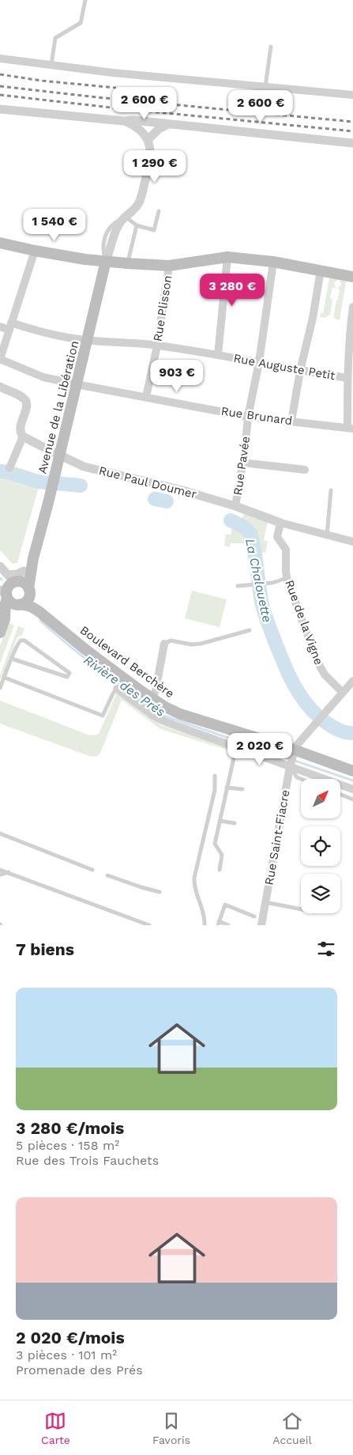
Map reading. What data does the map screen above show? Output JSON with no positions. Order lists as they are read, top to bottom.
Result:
{
  "streets": {
    "main road": ["Avenue de la Libération", "Boulevard Berchère"],
    "street": [
      "Rue Plisson",
      "Rue Auguste Petit",
      "Rue Brunard",
      "Rue Pavée",
      "Rue Paul Doumer",
      "Rue de la Vigne",
      "Rue Saint-Fiacre"
    ]
  },
  "crossings": [
    ["Rue Plisson", "Rue Auguste Petit"],
    ["Rue Plisson", "Rue Brunard"],
    ["Rue Auguste Petit", "Avenue de la Libération"],
    ["Rue Auguste Petit", "Rue Pavée"],
    ["Avenue de la Libération", "Rue Brunard"],
    ["Avenue de la Libération", "Rue Paul Doumer"],
    ["Avenue de la Libération", "Boulevard Berchère"],
    ["Rue Brunard", "Rue Pavée"],
    ["Rue Pavée", "Rue Paul Doumer"],
    ["Rue Paul Doumer", "Rue de la Vigne"],
    ["Boulevard Berchère", "Rue Saint-Fiacre"]
  ],
  "water": ["La Chalouette", "Rivière des Prés"],
  "north": "top right",
  "page": {
    "price": [
      "2 600 €",
      "2 600 €",
      "1 290 €",
      "1 540 €",
      "3 280 €",
      "903 €",
      "2 020 €"
    ],
    "heading": "7 biens",
    "list": [
      {
        "name": "3 280 €/mois",
        "note": "5 pièces · 158 m² · Rue des Trois Fauchets"
      },
      {
        "name": "2 020 €/mois",
        "note": "3 pièces · 101 m² · Promenade des Prés"
      }
    ],
    "tabs": ["Carte", "Favoris", "Accueil"]
  }
}
